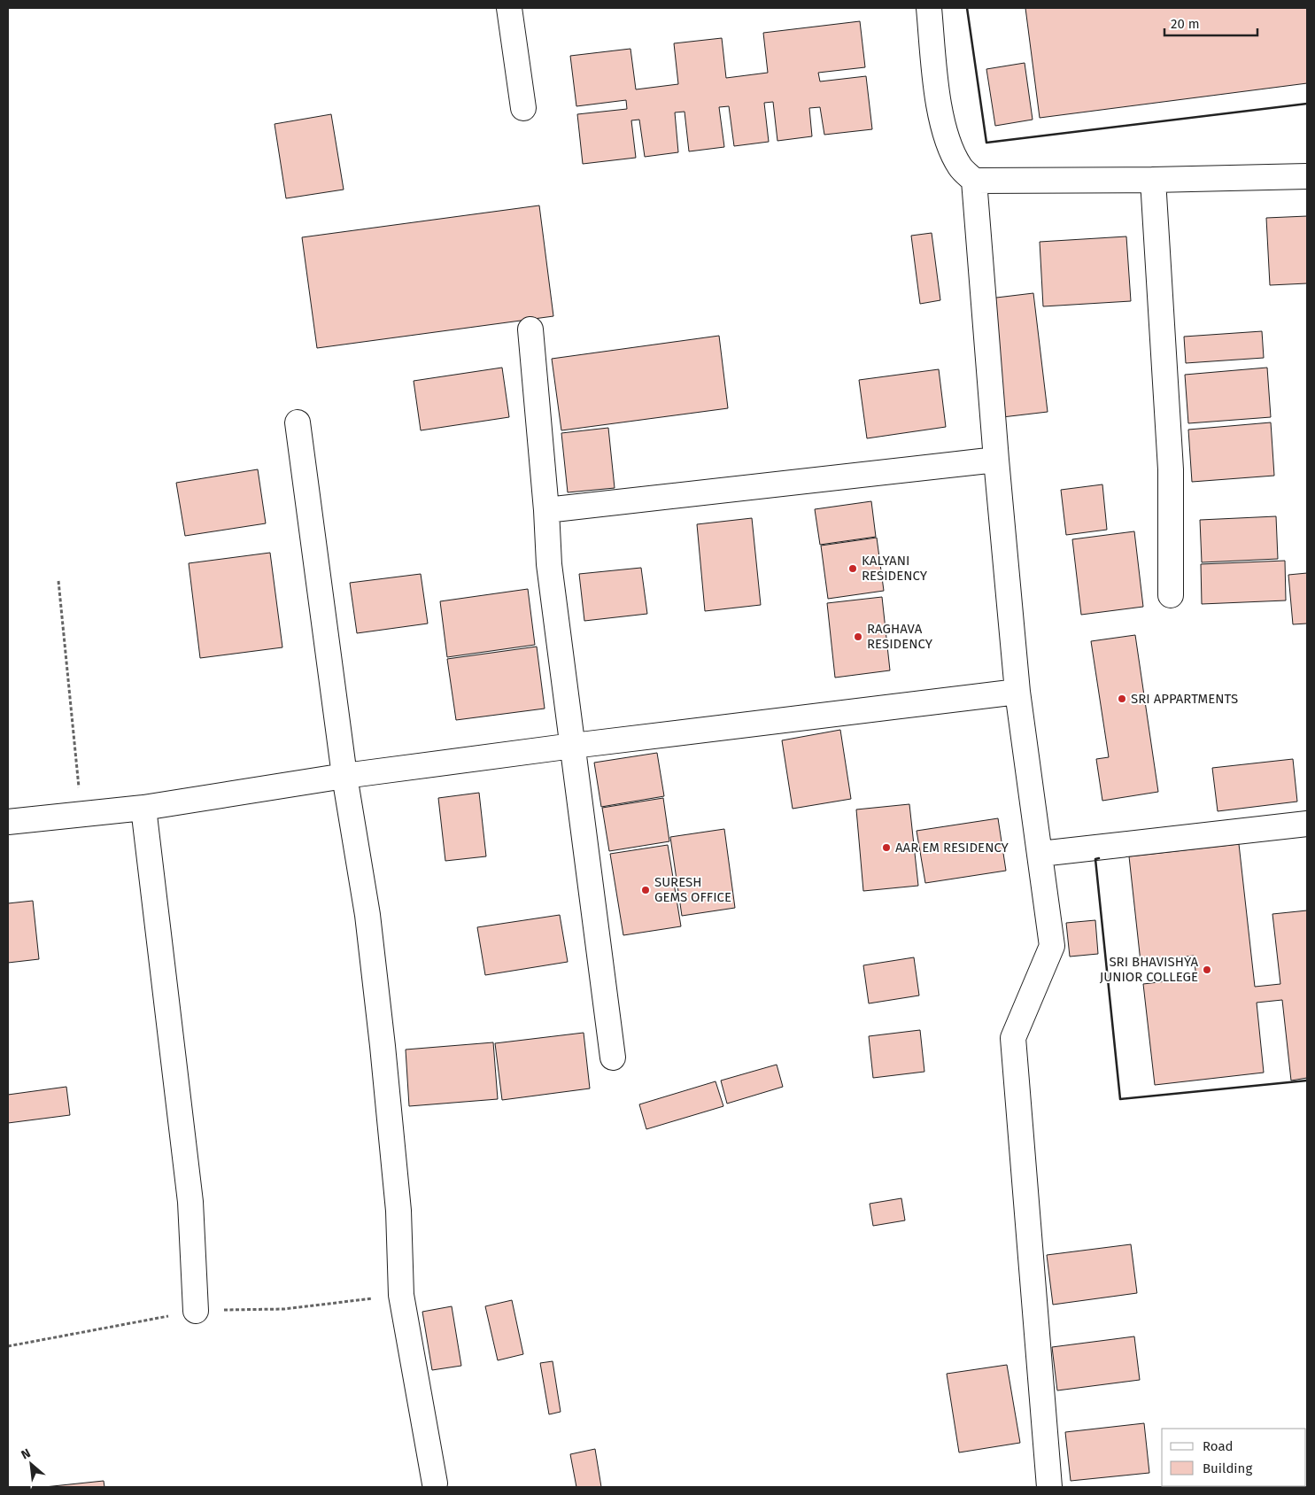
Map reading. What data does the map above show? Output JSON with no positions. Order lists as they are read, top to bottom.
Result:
{
  "places": [
    "KALYANI RESIDENCY",
    "RAGHAVA RESIDENCY",
    "SRI APPARTMENTS",
    "AAR EM RESIDENCY",
    "SURESH GEMS OFFICE",
    "SRI BHAVISHYA JUNIOR COLLEGE"
  ],
  "legend": ["Road", "Building"],
  "scale_bar": "20 m",
  "north": "top left"
}
